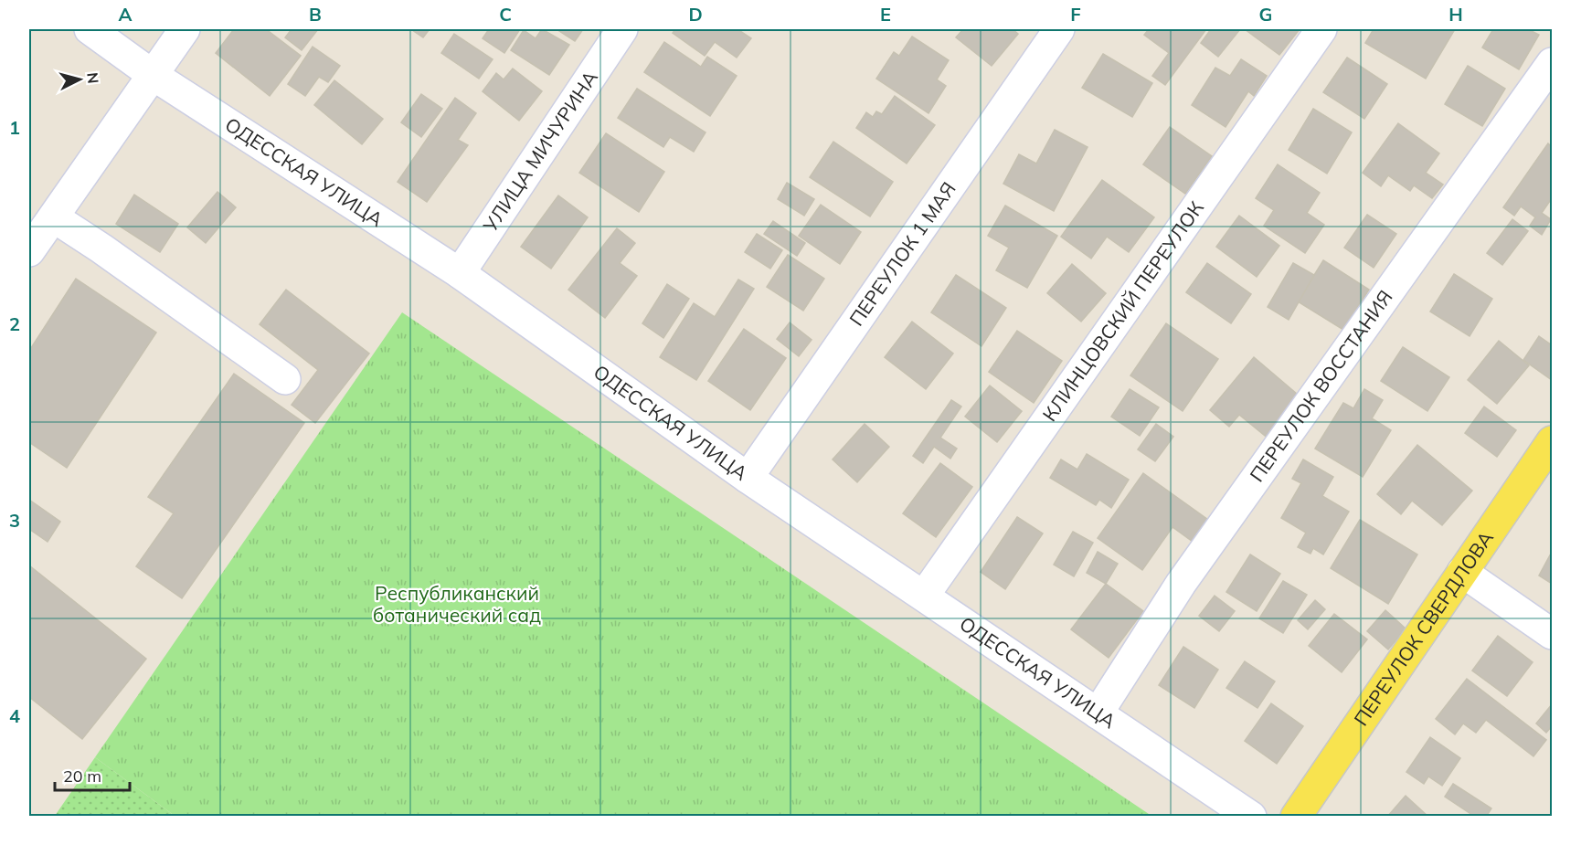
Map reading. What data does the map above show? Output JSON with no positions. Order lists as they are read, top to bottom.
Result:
{
  "streets": {
    "main road": ["ПЕРЕУЛОК СВЕРДЛОВА"],
    "street": [
      "УЛИЦА МИЧУРИНА",
      "ОДЕССКАЯ УЛИЦА",
      "ПЕРЕУЛОК 1 МАЯ",
      "КЛИНЦОВСКИЙ ПЕРЕУЛОК",
      "ПЕРЕУЛОК ВОССТАНИЯ"
    ]
  },
  "crossings": [
    ["УЛИЦА МИЧУРИНА", "ОДЕССКАЯ УЛИЦА"],
    ["ОДЕССКАЯ УЛИЦА", "ПЕРЕУЛОК 1 МАЯ"],
    ["ОДЕССКАЯ УЛИЦА", "КЛИНЦОВСКИЙ ПЕРЕУЛОК"],
    ["ОДЕССКАЯ УЛИЦА", "ПЕРЕУЛОК ВОССТАНИЯ"]
  ],
  "parks": ["Республиканский ботанический сад"],
  "scale_bar": "20 m",
  "north": "right",
  "grid": {
    "columns": [
      "A",
      "B",
      "C",
      "D",
      "E",
      "F",
      "G",
      "H"
    ],
    "rows": [
      "1",
      "2",
      "3",
      "4"
    ]
  }
}
